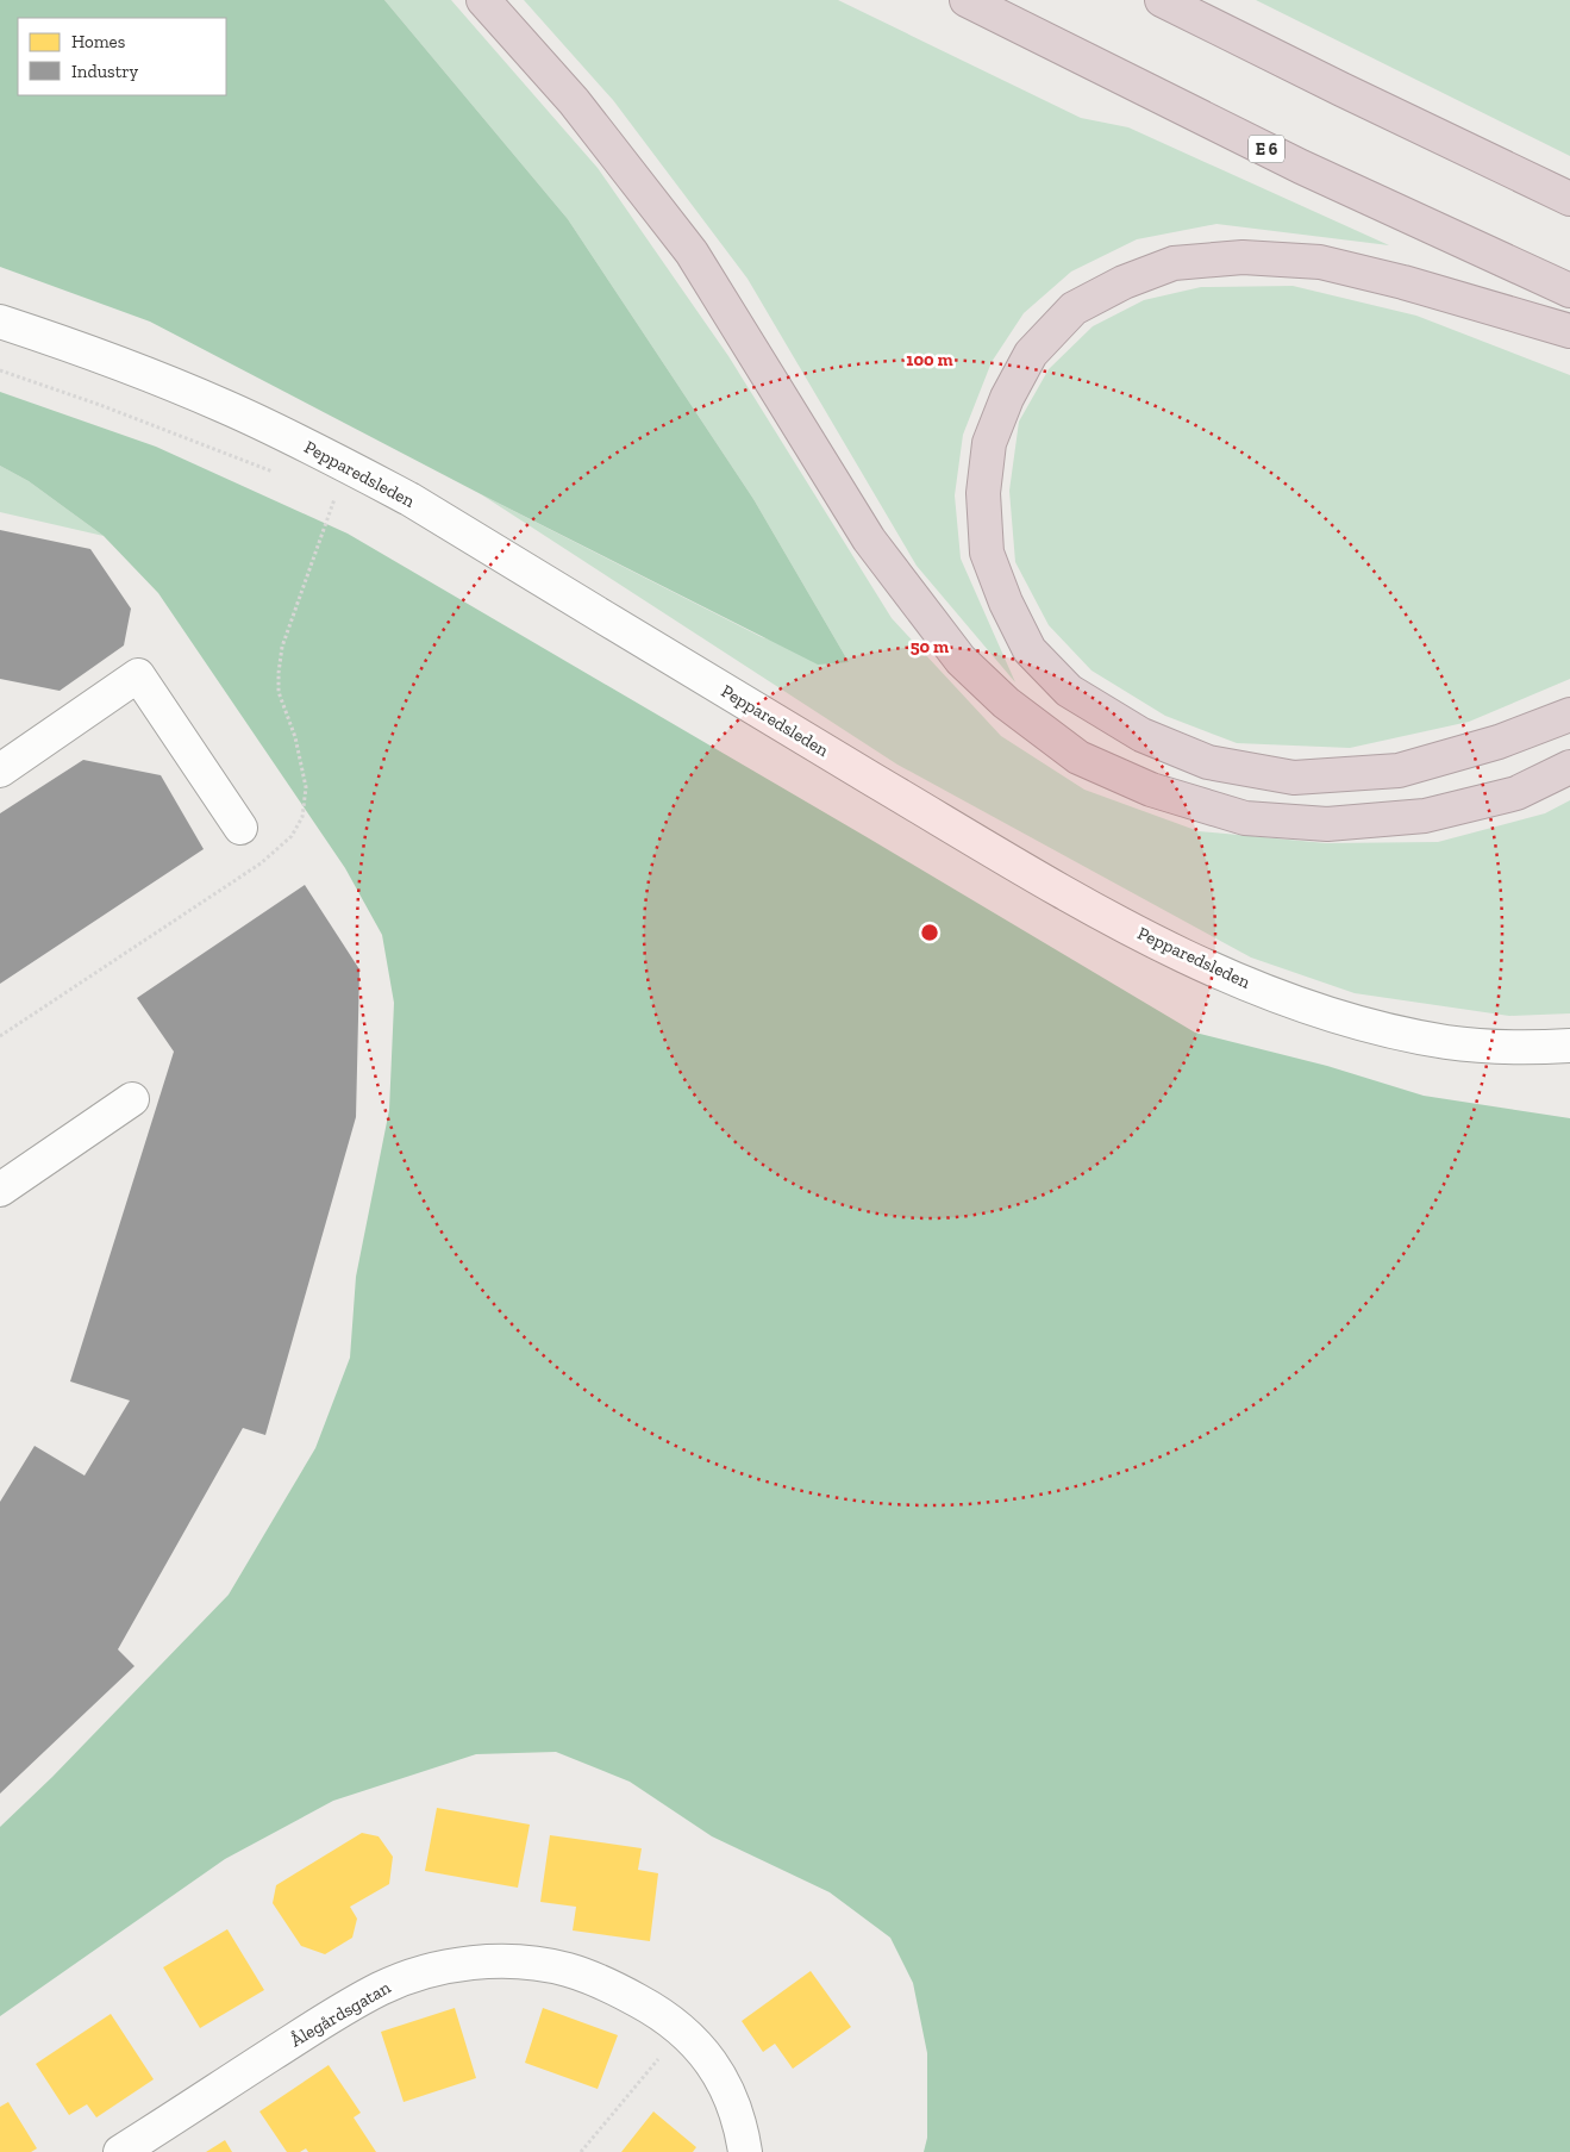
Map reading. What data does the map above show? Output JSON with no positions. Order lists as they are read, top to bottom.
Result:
{
  "streets": {
    "highway": ["E 6"],
    "street": ["Pepparedsleden", "Ålegårdsgatan"]
  },
  "legend": ["Homes", "Industry"],
  "rings": ["100 m", "50 m"]
}
